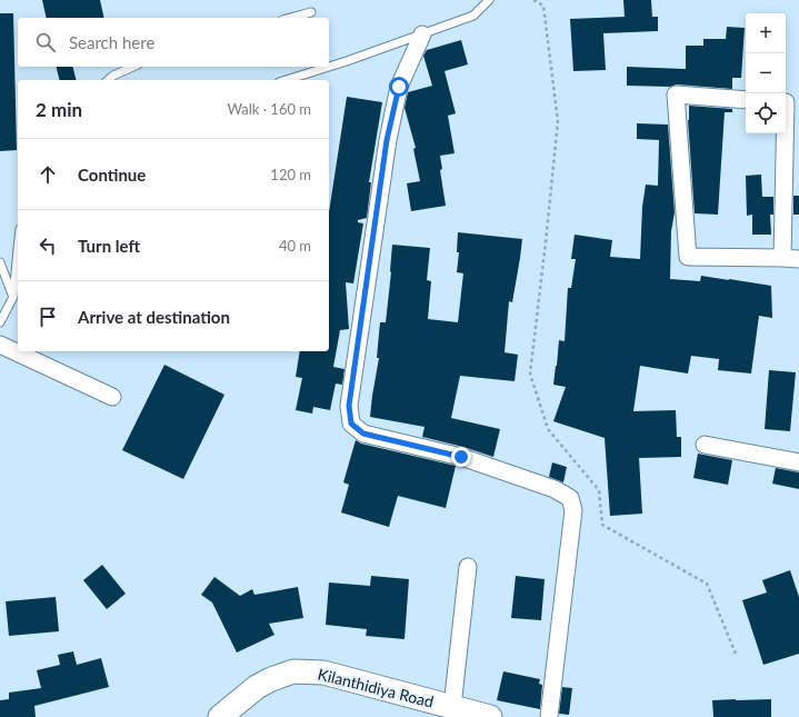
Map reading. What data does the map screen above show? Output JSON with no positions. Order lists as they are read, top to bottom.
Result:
{
  "streets": {
    "street": ["Kilanthidiya Road"]
  },
  "page": {
    "map_buttons": ["+", "−"],
    "search": "Search here",
    "heading": ["2 min", "Walk · 160 m"],
    "list": [
      ["Continue", "120 m"],
      ["Turn left", "40 m"],
      "Arrive at destination"
    ]
  }
}
